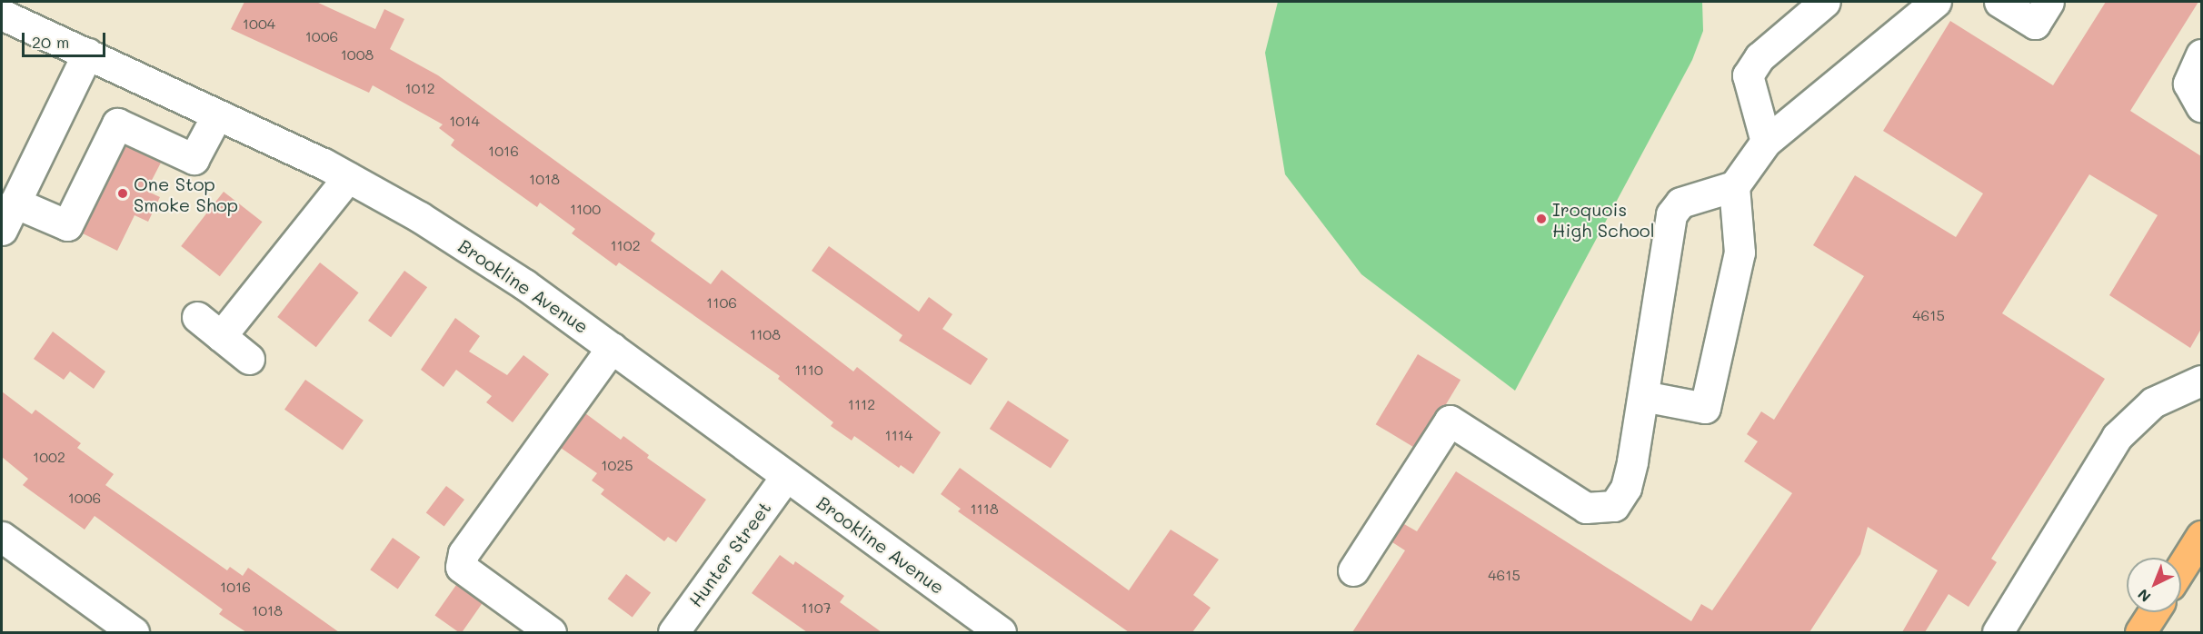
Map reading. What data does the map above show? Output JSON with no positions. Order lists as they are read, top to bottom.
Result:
{
  "streets": {
    "street": ["Brookline Avenue", "Hunter Street"]
  },
  "crossings": [
    ["Brookline Avenue", "Hunter Street"]
  ],
  "places": ["One Stop Smoke Shop", "Iroquois High School"],
  "house_numbers": [
    "1004",
    "1006",
    "1008",
    "1012",
    "1014",
    "1016",
    "1018",
    "1100",
    "1102",
    "1106",
    "4615",
    "1108",
    "1110",
    "1112",
    "1114",
    "1002",
    "1025",
    "1006",
    "1118",
    "4615",
    "1016",
    "1107",
    "1018"
  ],
  "scale_bar": "20 m",
  "north": "bottom left"
}
